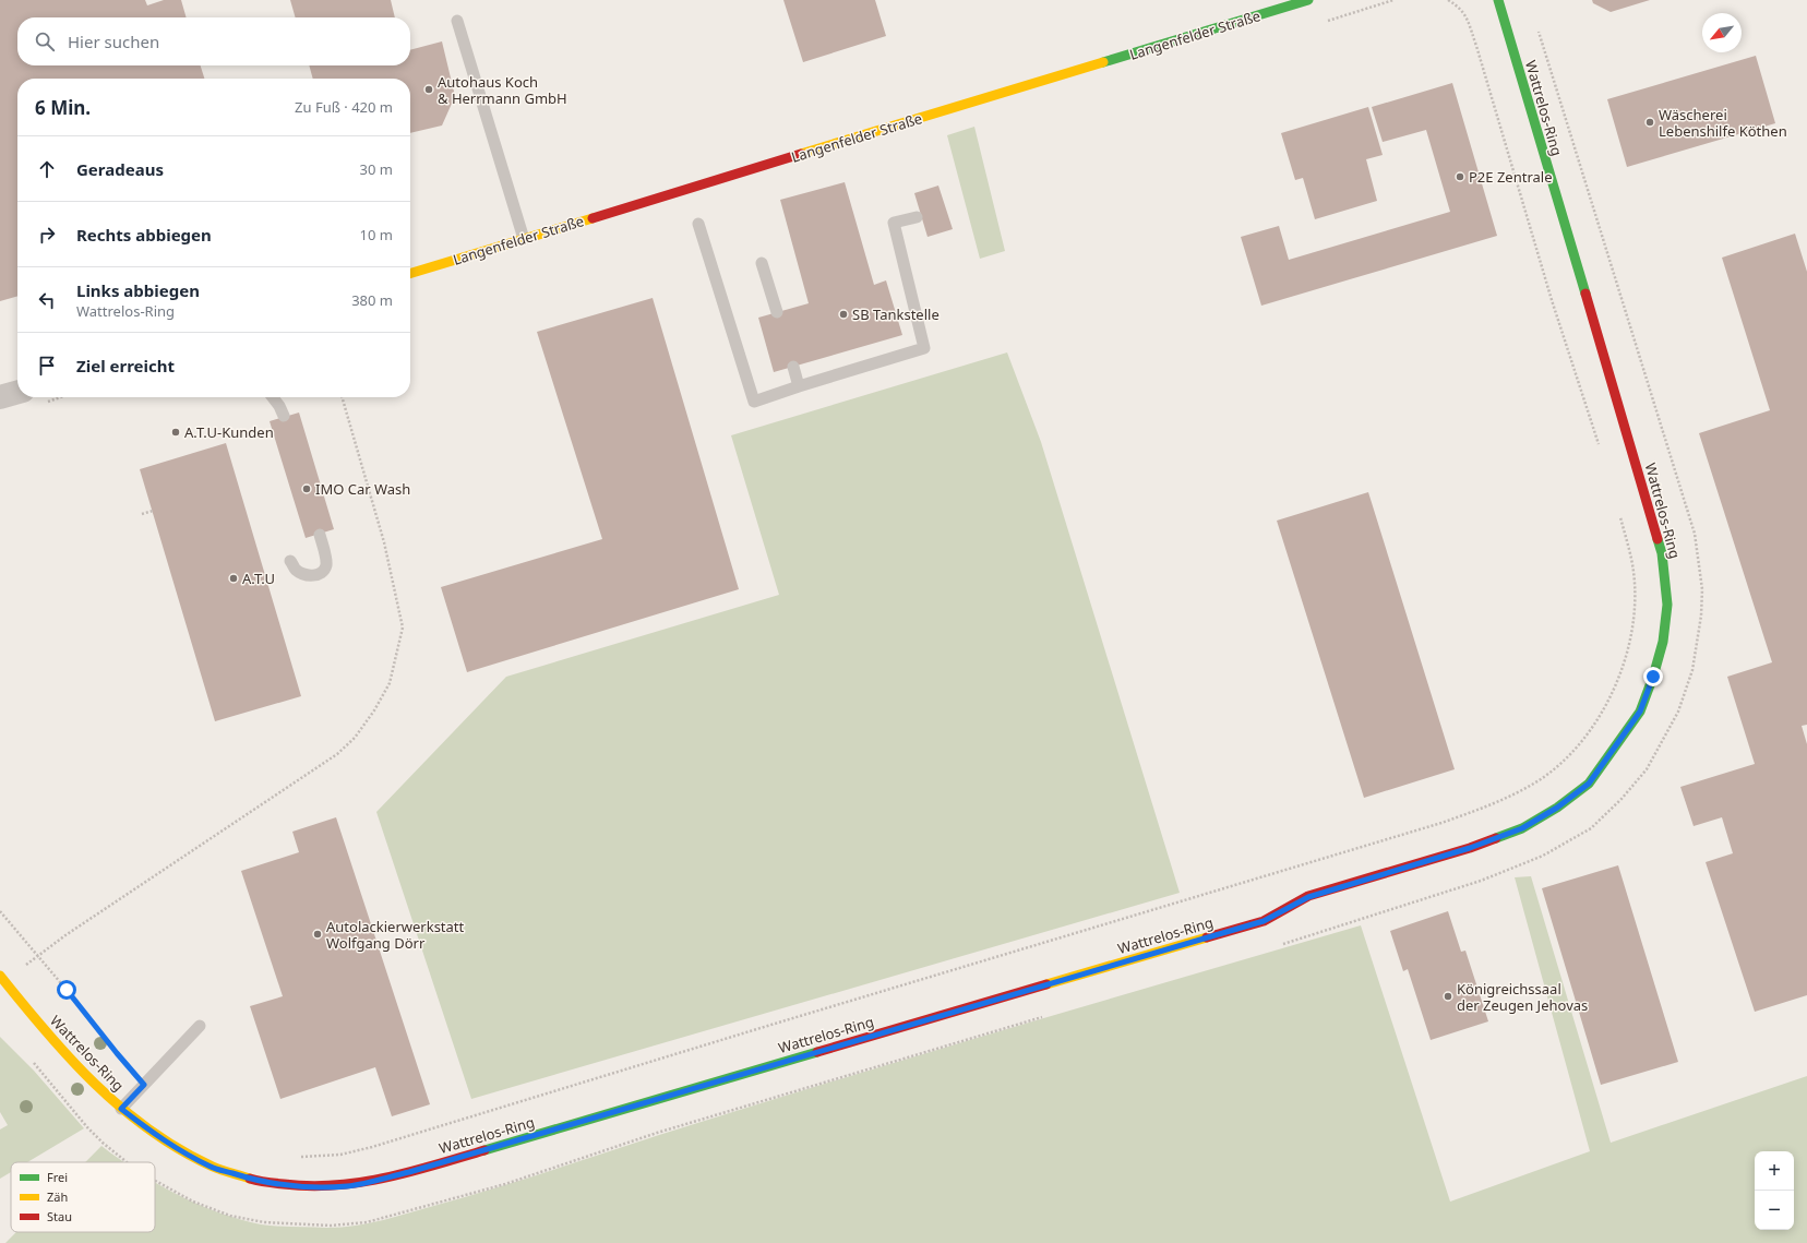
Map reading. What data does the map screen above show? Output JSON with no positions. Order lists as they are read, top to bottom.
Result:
{
  "streets": {
    "street": ["Langenfelder Straße", "Wattrelos-Ring"]
  },
  "places": [
    "Autohaus Koch & Herrmann GmbH",
    "Wäscherei Lebenshilfe Köthen",
    "P2E Zentrale",
    "SB Tankstelle",
    "A.T.U-Kunden",
    "IMO Car Wash",
    "A.T.U",
    "Autolackierwerkstatt Wolfgang Dörr",
    "Königreichssaal der Zeugen Jehovas"
  ],
  "legend": ["Frei", "Zäh", "Stau"],
  "north": "bottom left",
  "page": {
    "search": "Hier suchen",
    "heading": ["6 Min.", "Zu Fuß · 420 m"],
    "list": [
      ["Geradeaus", "30 m"],
      ["Rechts abbiegen", "10 m"],
      ["Links abbiegen", "Wattrelos-Ring", "380 m"],
      "Ziel erreicht"
    ],
    "map_buttons": ["+", "−"]
  }
}
